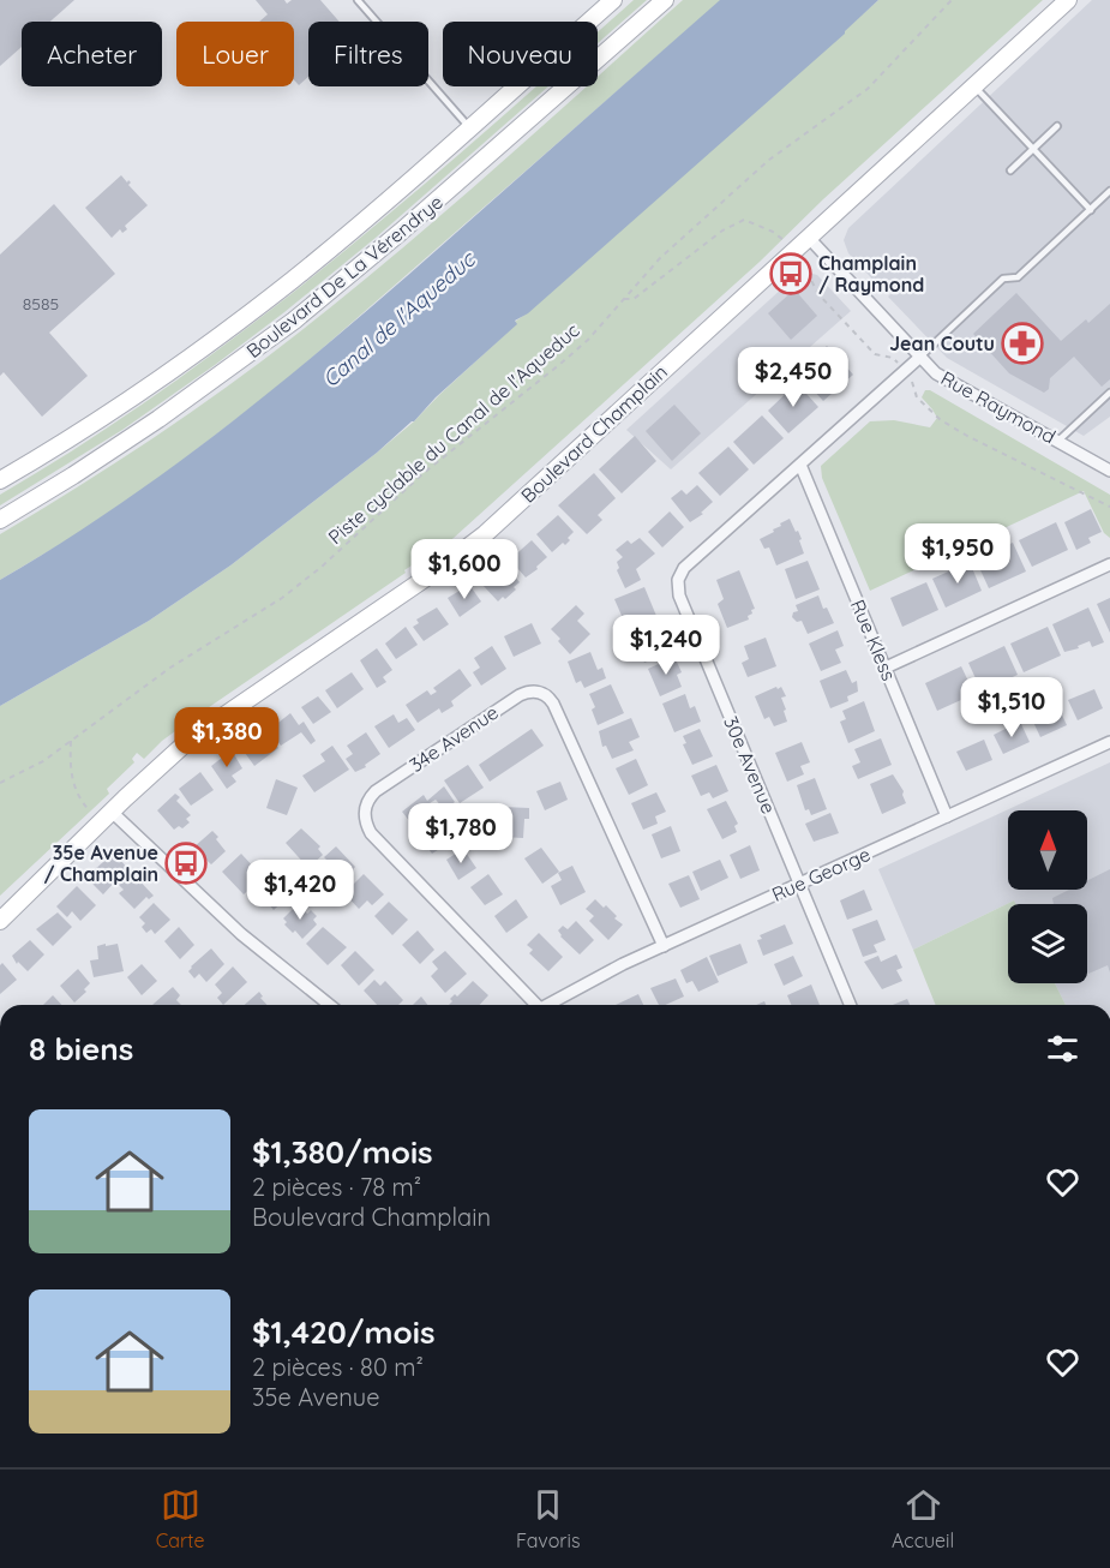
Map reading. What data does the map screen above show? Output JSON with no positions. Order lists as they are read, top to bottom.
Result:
{
  "streets": {
    "main road": ["Boulevard De La Vérendrye", "Boulevard Champlain"],
    "street": [
      "Rue Raymond",
      "Rue Kless",
      "34e Avenue",
      "30e Avenue",
      "Rue George"
    ],
    "path": ["Piste cyclable du Canal de l'Aqueduc"]
  },
  "crossings": [
    ["Rue Raymond", "Boulevard Champlain"],
    ["Rue Raymond", "30e Avenue"],
    ["Rue Kless", "30e Avenue"],
    ["Rue Kless", "Rue George"],
    ["34e Avenue", "Rue George"],
    ["30e Avenue", "Rue George"]
  ],
  "water": ["Canal de l'Aqueduc"],
  "places": {
    "bus stop": ["Champlain / Raymond", "35e Avenue / Champlain"],
    "pharmacy": ["Jean Coutu"]
  },
  "house_numbers": ["8585"],
  "north": "top",
  "page": {
    "chip": [
      "Acheter",
      "Louer",
      "Filtres",
      "Nouveau"
    ],
    "price": [
      "$2,450",
      "$1,950",
      "$1,600",
      "$1,240",
      "$1,510",
      "$1,380",
      "$1,780",
      "$1,420"
    ],
    "heading": "8 biens",
    "list": [
      {
        "name": "$1,380/mois",
        "note": "2 pièces · 78 m² · Boulevard Champlain"
      },
      {
        "name": "$1,420/mois",
        "note": "2 pièces · 80 m² · 35e Avenue"
      }
    ],
    "tabs": ["Carte", "Favoris", "Accueil"]
  }
}
